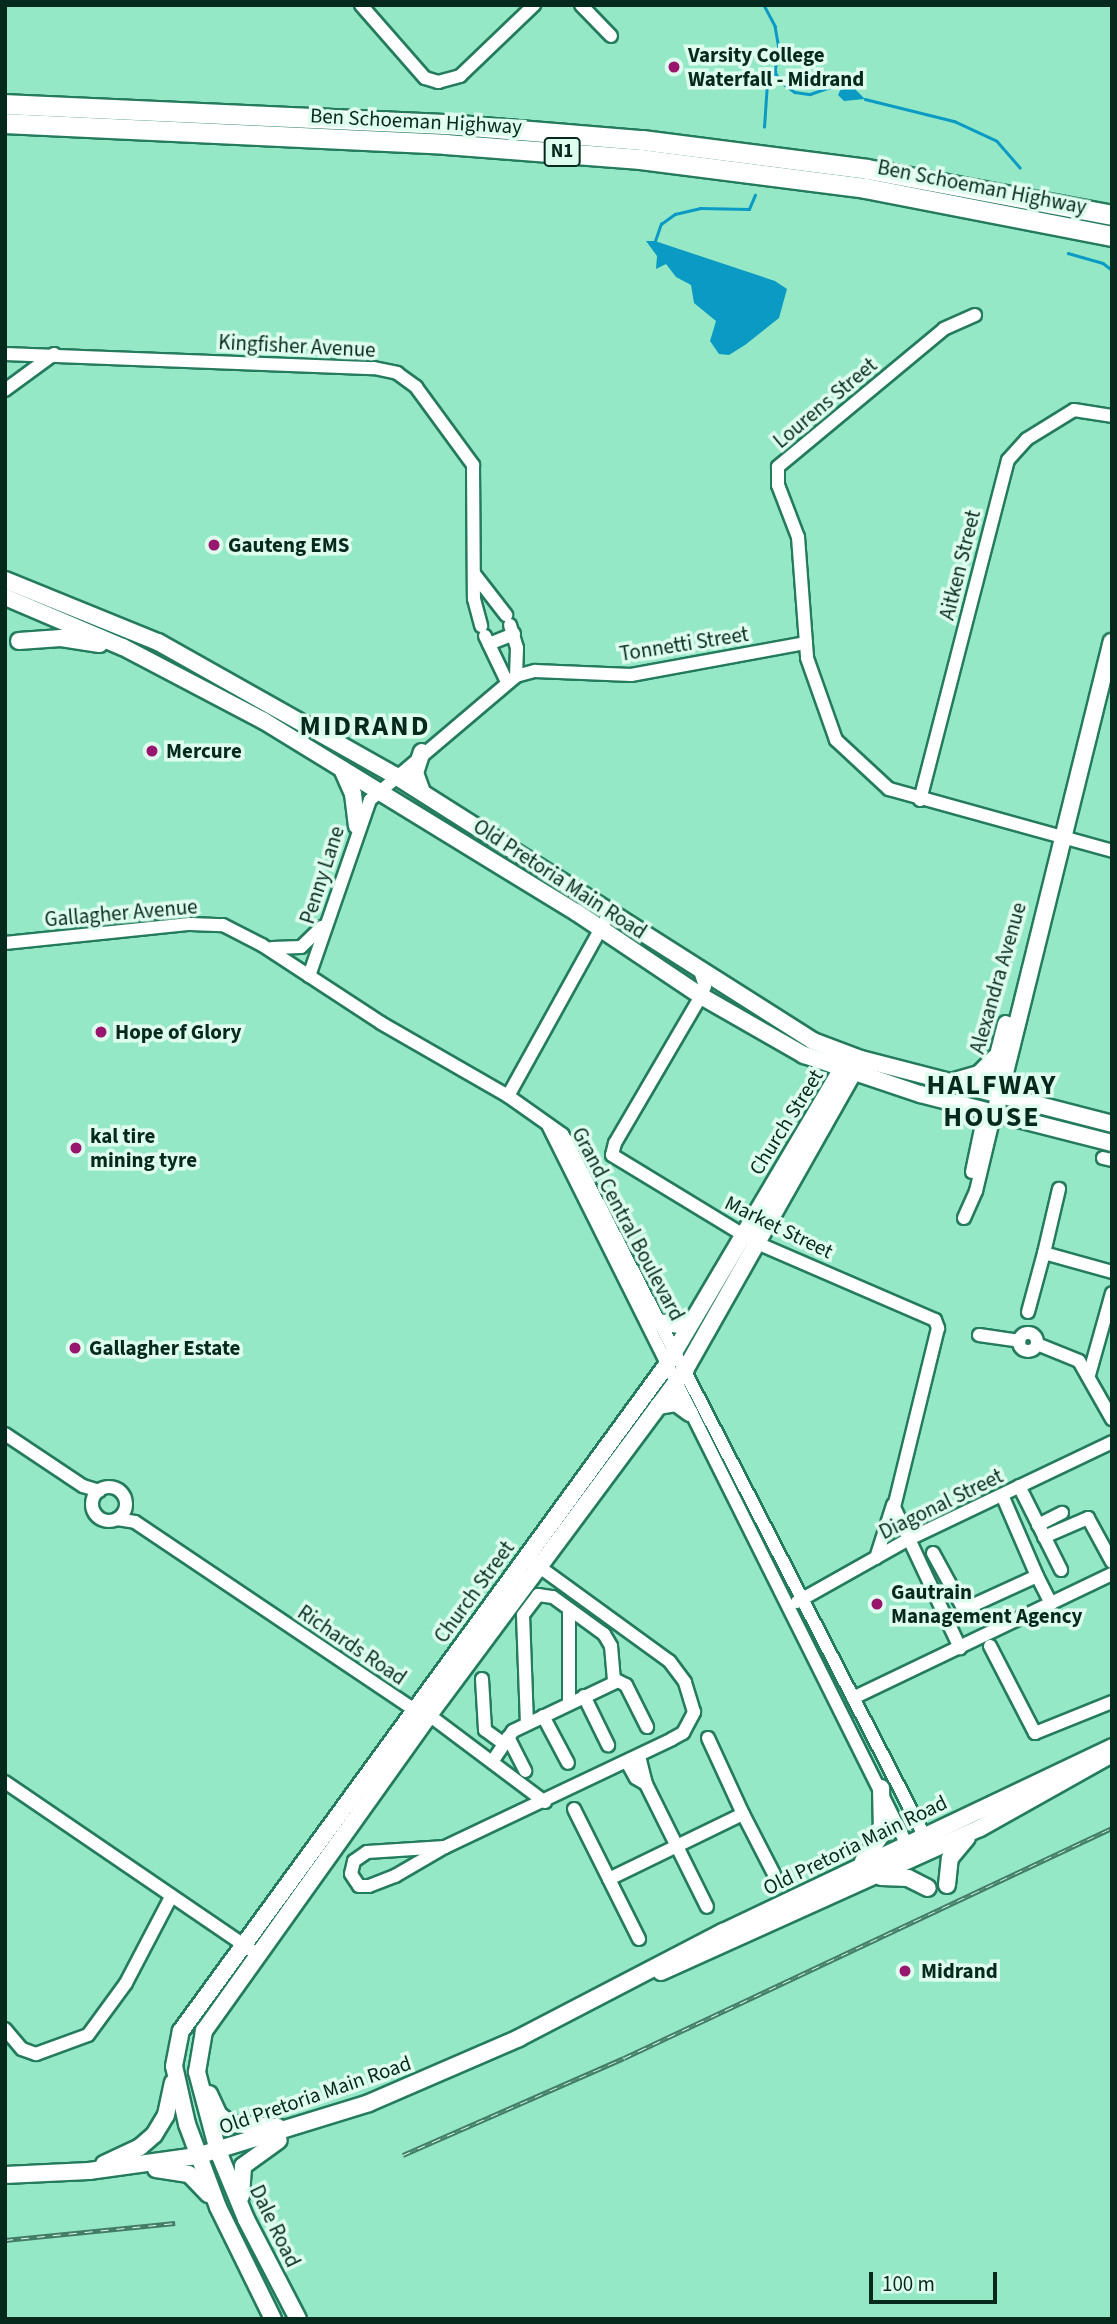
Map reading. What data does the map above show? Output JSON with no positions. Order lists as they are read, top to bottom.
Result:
{
  "streets": {
    "highway": ["Ben Schoeman Highway", "N1"],
    "main road": [
      "Old Pretoria Main Road",
      "Alexandra Avenue",
      "Church Street",
      "Dale Road"
    ],
    "street": [
      "Kingfisher Avenue",
      "Lourens Street",
      "Aitken Street",
      "Tonnetti Street",
      "Penny Lane",
      "Gallagher Avenue",
      "Grand Central Boulevard",
      "Market Street",
      "Diagonal Street",
      "Richards Road"
    ]
  },
  "crossings": [
    ["Kingfisher Avenue", "Tonnetti Street"],
    ["Lourens Street", "Tonnetti Street"],
    ["Penny Lane", "Old Pretoria Main Road"],
    ["Penny Lane", "Gallagher Avenue"],
    ["Old Pretoria Main Road", "Alexandra Avenue"],
    ["Old Pretoria Main Road", "Church Street"],
    ["Old Pretoria Main Road", "Grand Central Boulevard"],
    ["Old Pretoria Main Road", "Market Street"],
    ["Old Pretoria Main Road", "Dale Road"],
    ["Church Street", "Grand Central Boulevard"],
    ["Church Street", "Market Street"],
    ["Church Street", "Richards Road"],
    ["Church Street", "Dale Road"],
    ["Grand Central Boulevard", "Diagonal Street"]
  ],
  "districts": ["MIDRAND", "HALFWAY HOUSE"],
  "places": [
    "Varsity College Waterfall - Midrand",
    "Gauteng EMS",
    "Mercure",
    "Hope of Glory",
    "kal tire mining tyre",
    "Gallagher Estate",
    "Gautrain Management Agency",
    "Midrand"
  ],
  "scale_bar": "100 m"
}
